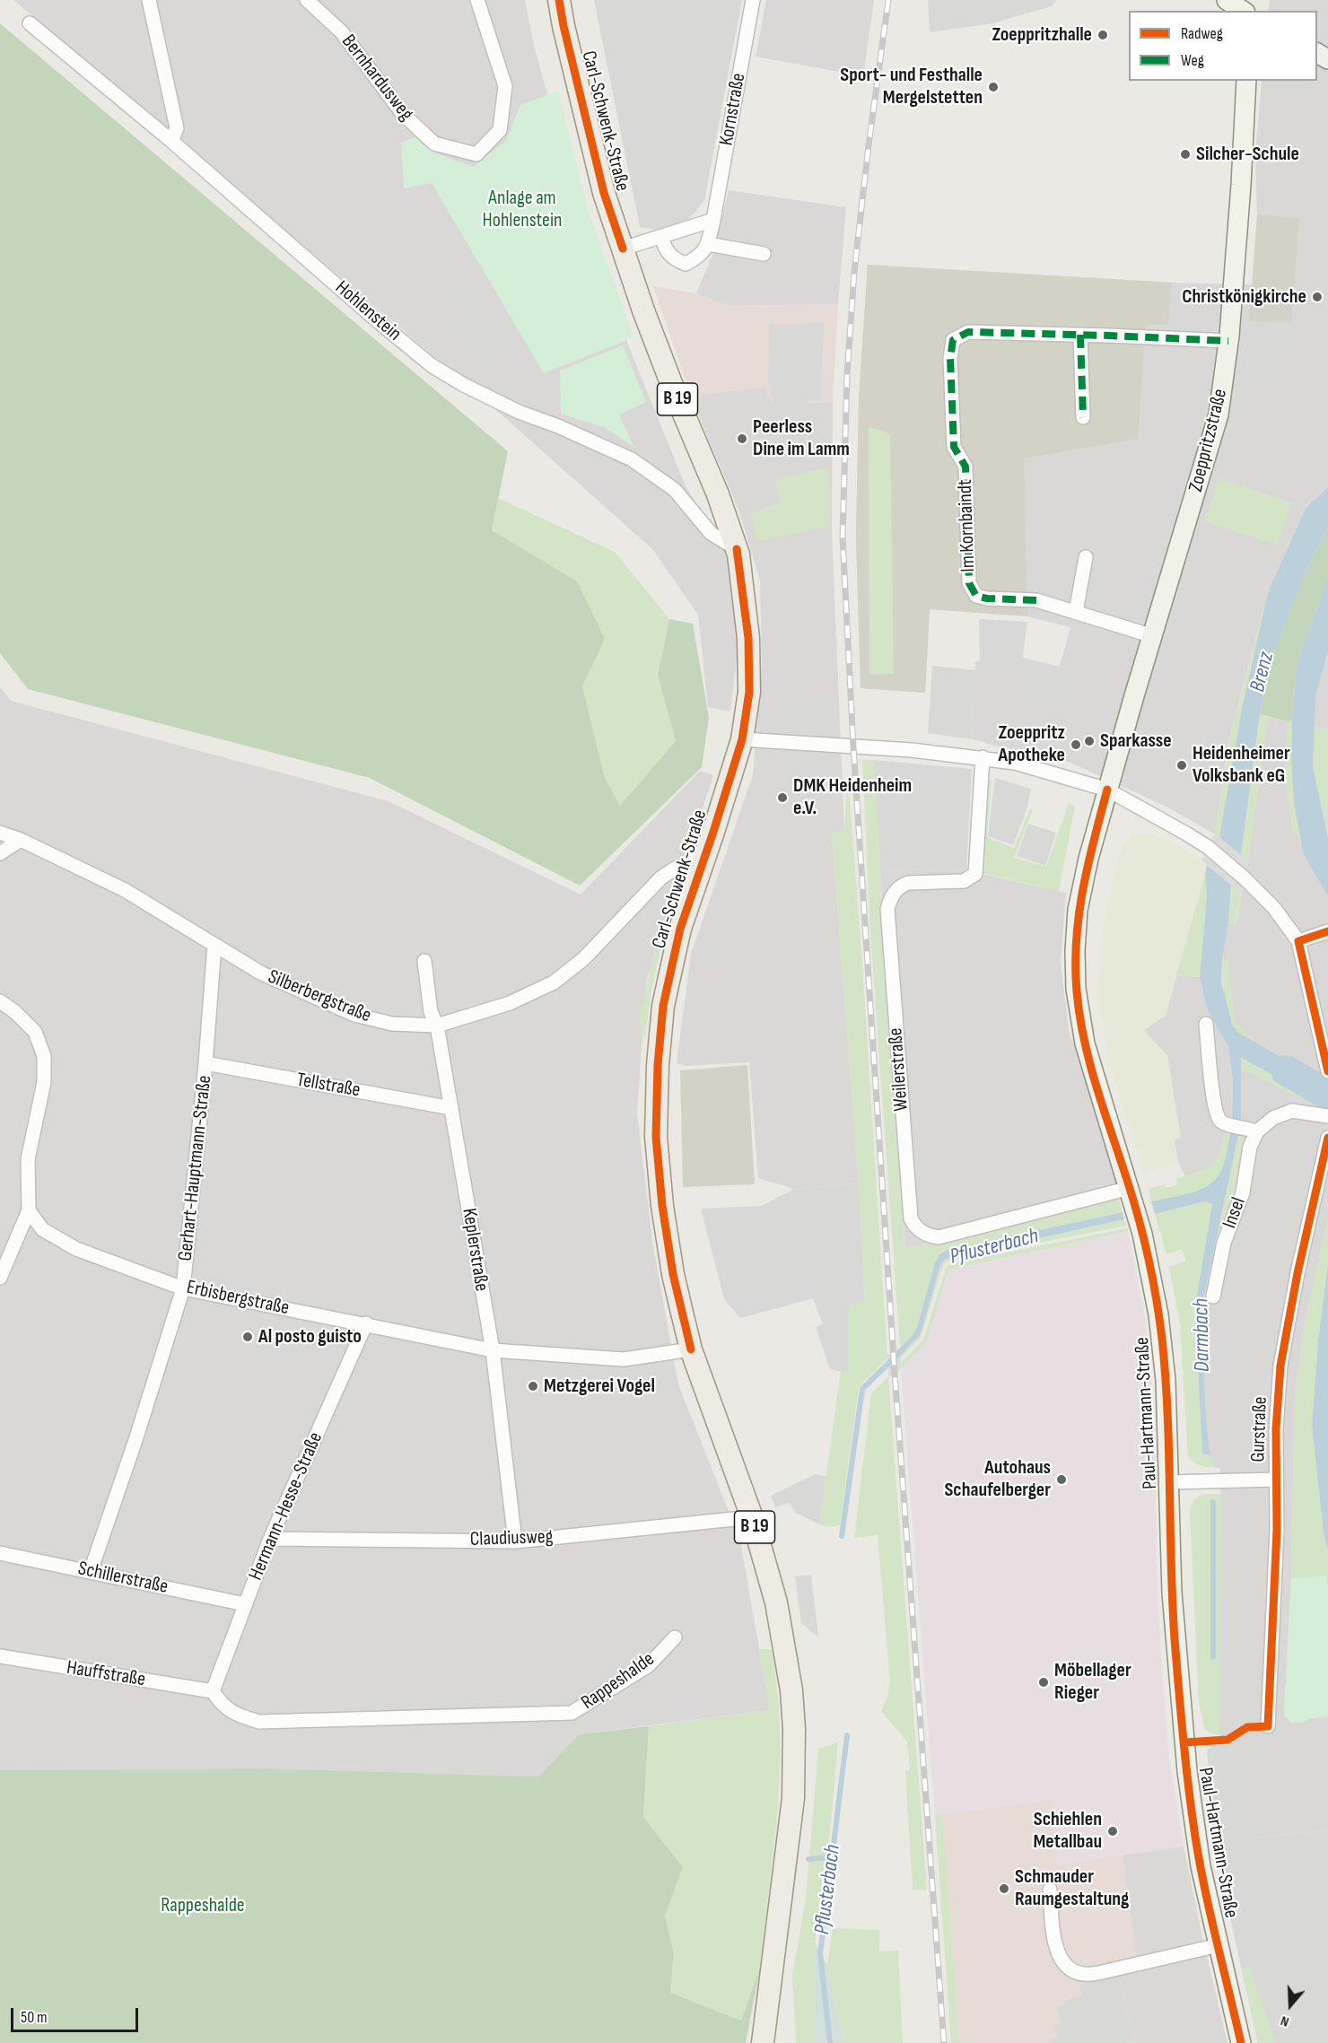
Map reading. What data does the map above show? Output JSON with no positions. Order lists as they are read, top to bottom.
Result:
{
  "streets": {
    "main road": [
      "Carl-Schwenk-Straße",
      "B 19",
      "Zoeppritzstraße",
      "Paul-Hartmann-Straße"
    ],
    "street": [
      "Bernhardusweg",
      "Kornstraße",
      "Hohlenstein",
      "Im Kornbaindt",
      "Silberbergstraße",
      "Weilerstraße",
      "Tellstraße",
      "Gerhart-Hauptmann-Straße",
      "Insel",
      "Keplerstraße",
      "Erbisbergstraße",
      "Gurstraße",
      "Hermann-Hesse-Straße",
      "Claudiusweg",
      "Schillerstraße",
      "Hauffstraße",
      "Rappeshalde"
    ]
  },
  "crossings": [
    ["Carl-Schwenk-Straße", "Hohlenstein"],
    ["Carl-Schwenk-Straße", "Silberbergstraße"],
    ["Carl-Schwenk-Straße", "Erbisbergstraße"],
    ["Carl-Schwenk-Straße", "Claudiusweg"],
    ["Zoeppritzstraße", "Im Kornbaindt"],
    ["Zoeppritzstraße", "Paul-Hartmann-Straße"],
    ["Silberbergstraße", "Gerhart-Hauptmann-Straße"],
    ["Silberbergstraße", "Keplerstraße"],
    ["Weilerstraße", "Paul-Hartmann-Straße"],
    ["Tellstraße", "Gerhart-Hauptmann-Straße"],
    ["Tellstraße", "Keplerstraße"],
    ["Gerhart-Hauptmann-Straße", "Erbisbergstraße"],
    ["Gerhart-Hauptmann-Straße", "Schillerstraße"],
    ["Keplerstraße", "Erbisbergstraße"],
    ["Keplerstraße", "Claudiusweg"],
    ["Erbisbergstraße", "Hermann-Hesse-Straße"],
    ["Paul-Hartmann-Straße", "Gurstraße"],
    ["Hermann-Hesse-Straße", "Claudiusweg"],
    ["Hermann-Hesse-Straße", "Schillerstraße"],
    ["Hermann-Hesse-Straße", "Hauffstraße"],
    ["Hermann-Hesse-Straße", "Rappeshalde"],
    ["Hauffstraße", "Rappeshalde"]
  ],
  "water": ["Brenz", "Pflusterbach", "Darmbach"],
  "parks": ["Anlage am Hohlenstein", "Rappeshalde"],
  "places": [
    "Zoeppritzhalle",
    "Sport- und Festhalle Mergelstetten",
    "Silcher-Schule",
    "Christkönigkirche",
    "Peerless Dine im Lamm",
    "Sparkasse",
    "Zoeppritz Apotheke",
    "Heidenheimer Volksbank eG",
    "DMK Heidenheim e.V.",
    "Al posto guisto",
    "Metzgerei Vogel",
    "Autohaus Schaufelberger",
    "Möbellager Rieger",
    "Schiehlen Metallbau",
    "Schmauder Raumgestaltung"
  ],
  "legend": ["Radweg", "Weg"],
  "scale_bar": "50 m",
  "north": "bottom"
}
